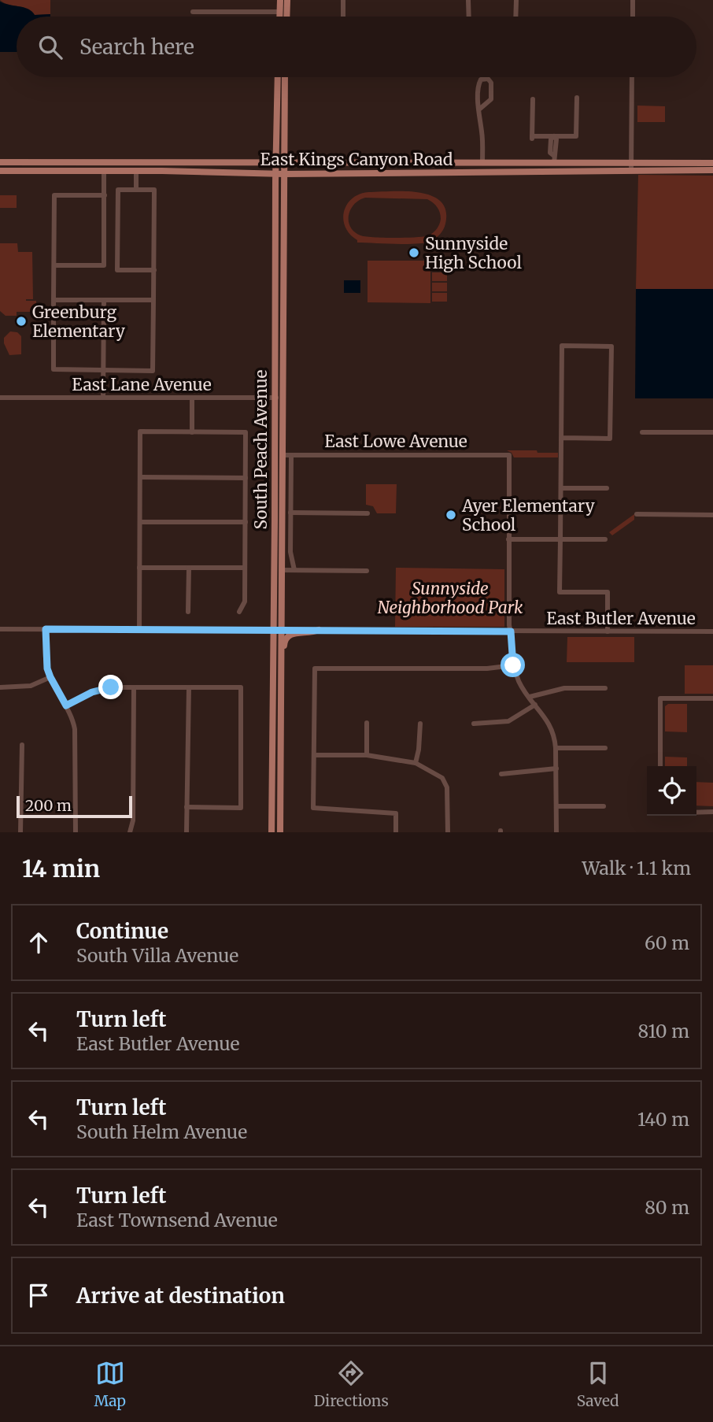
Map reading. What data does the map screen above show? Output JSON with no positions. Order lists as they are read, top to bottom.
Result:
{
  "streets": {
    "main road": ["East Kings Canyon Road", "South Peach Avenue"],
    "street": ["East Lane Avenue", "East Lowe Avenue", "East Butler Avenue"]
  },
  "crossings": [
    ["East Kings Canyon Road", "South Peach Avenue"],
    ["East Lane Avenue", "South Peach Avenue"],
    ["East Lowe Avenue", "South Peach Avenue"],
    ["South Peach Avenue", "East Butler Avenue"]
  ],
  "parks": ["Sunnyside Neighborhood Park"],
  "places": ["Sunnyside High School", "Greenburg Elementary", "Ayer Elementary School"],
  "scale_bar": "200 m",
  "page": {
    "search": "Search here",
    "scale": "200 m",
    "heading": ["14 min", "Walk · 1.1 km"],
    "list": [
      ["Continue", "South Villa Avenue", "60 m"],
      ["Turn left", "East Butler Avenue", "810 m"],
      ["Turn left", "South Helm Avenue", "140 m"],
      ["Turn left", "East Townsend Avenue", "80 m"],
      "Arrive at destination"
    ],
    "nav": ["Map", "Directions", "Saved"]
  }
}
